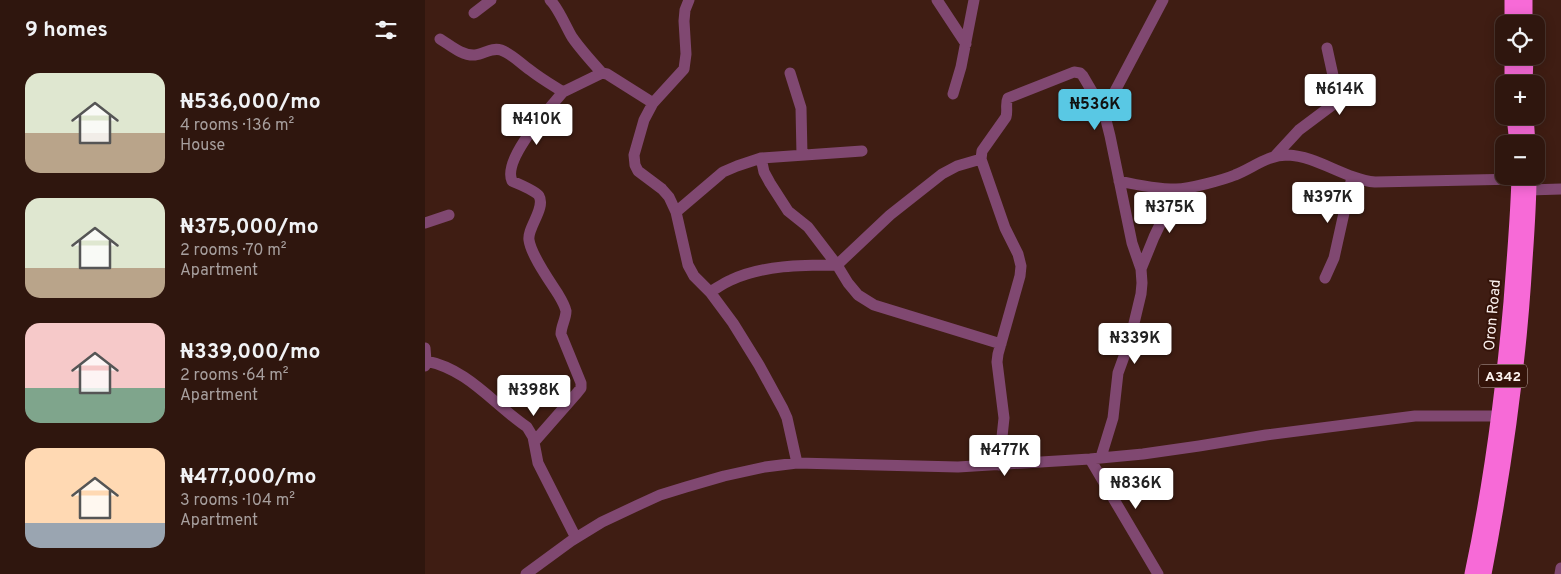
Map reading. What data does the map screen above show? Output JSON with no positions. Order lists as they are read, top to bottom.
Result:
{
  "streets": {
    "highway": ["Oron Road", "A342"]
  },
  "page": {
    "heading": "9 homes",
    "map_buttons": ["+", "−"],
    "list": [
      {
        "name": "₦536,000/mo",
        "note": "4 rooms · 136 m² · House"
      },
      {
        "name": "₦375,000/mo",
        "note": "2 rooms · 70 m² · Apartment"
      },
      {
        "name": "₦339,000/mo",
        "note": "2 rooms · 64 m² · Apartment"
      },
      {
        "name": "₦477,000/mo",
        "note": "3 rooms · 104 m² · Apartment"
      }
    ],
    "price": [
      "₦614K",
      "₦536K",
      "₦410K",
      "₦397K",
      "₦375K",
      "₦339K",
      "₦398K",
      "₦477K",
      "₦836K"
    ]
  }
}
